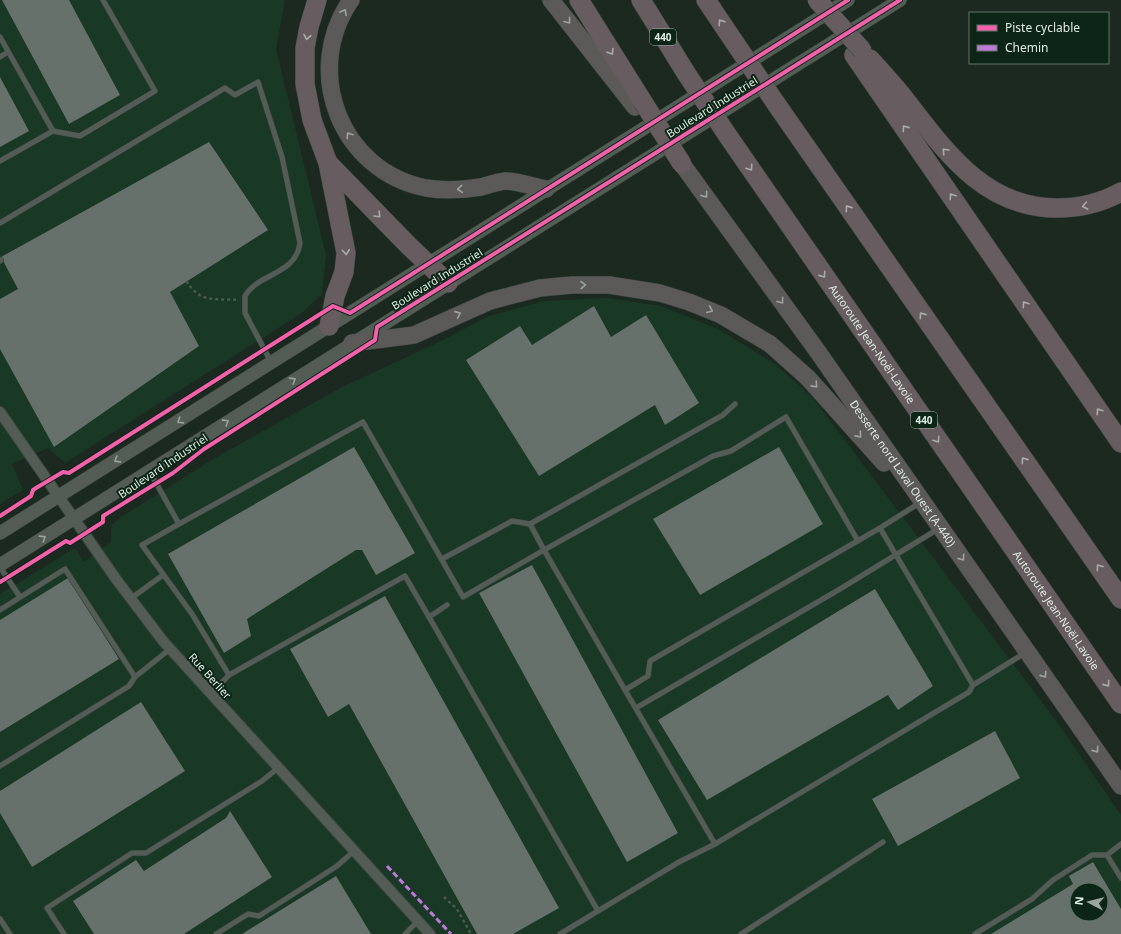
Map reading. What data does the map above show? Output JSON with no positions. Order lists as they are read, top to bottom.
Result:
{
  "streets": {
    "highway": ["440", "Autoroute Jean-Noël-Lavoie"],
    "main road": ["Desserte nord Laval Ouest (A-440)"],
    "street": ["Boulevard Industriel", "Rue Berlier"]
  },
  "crossings": [
    ["Boulevard Industriel", "Rue Berlier"]
  ],
  "one_way": ["Desserte nord Laval Ouest (A-440)"],
  "legend": ["Piste cyclable", "Chemin"],
  "north": "left"
}
